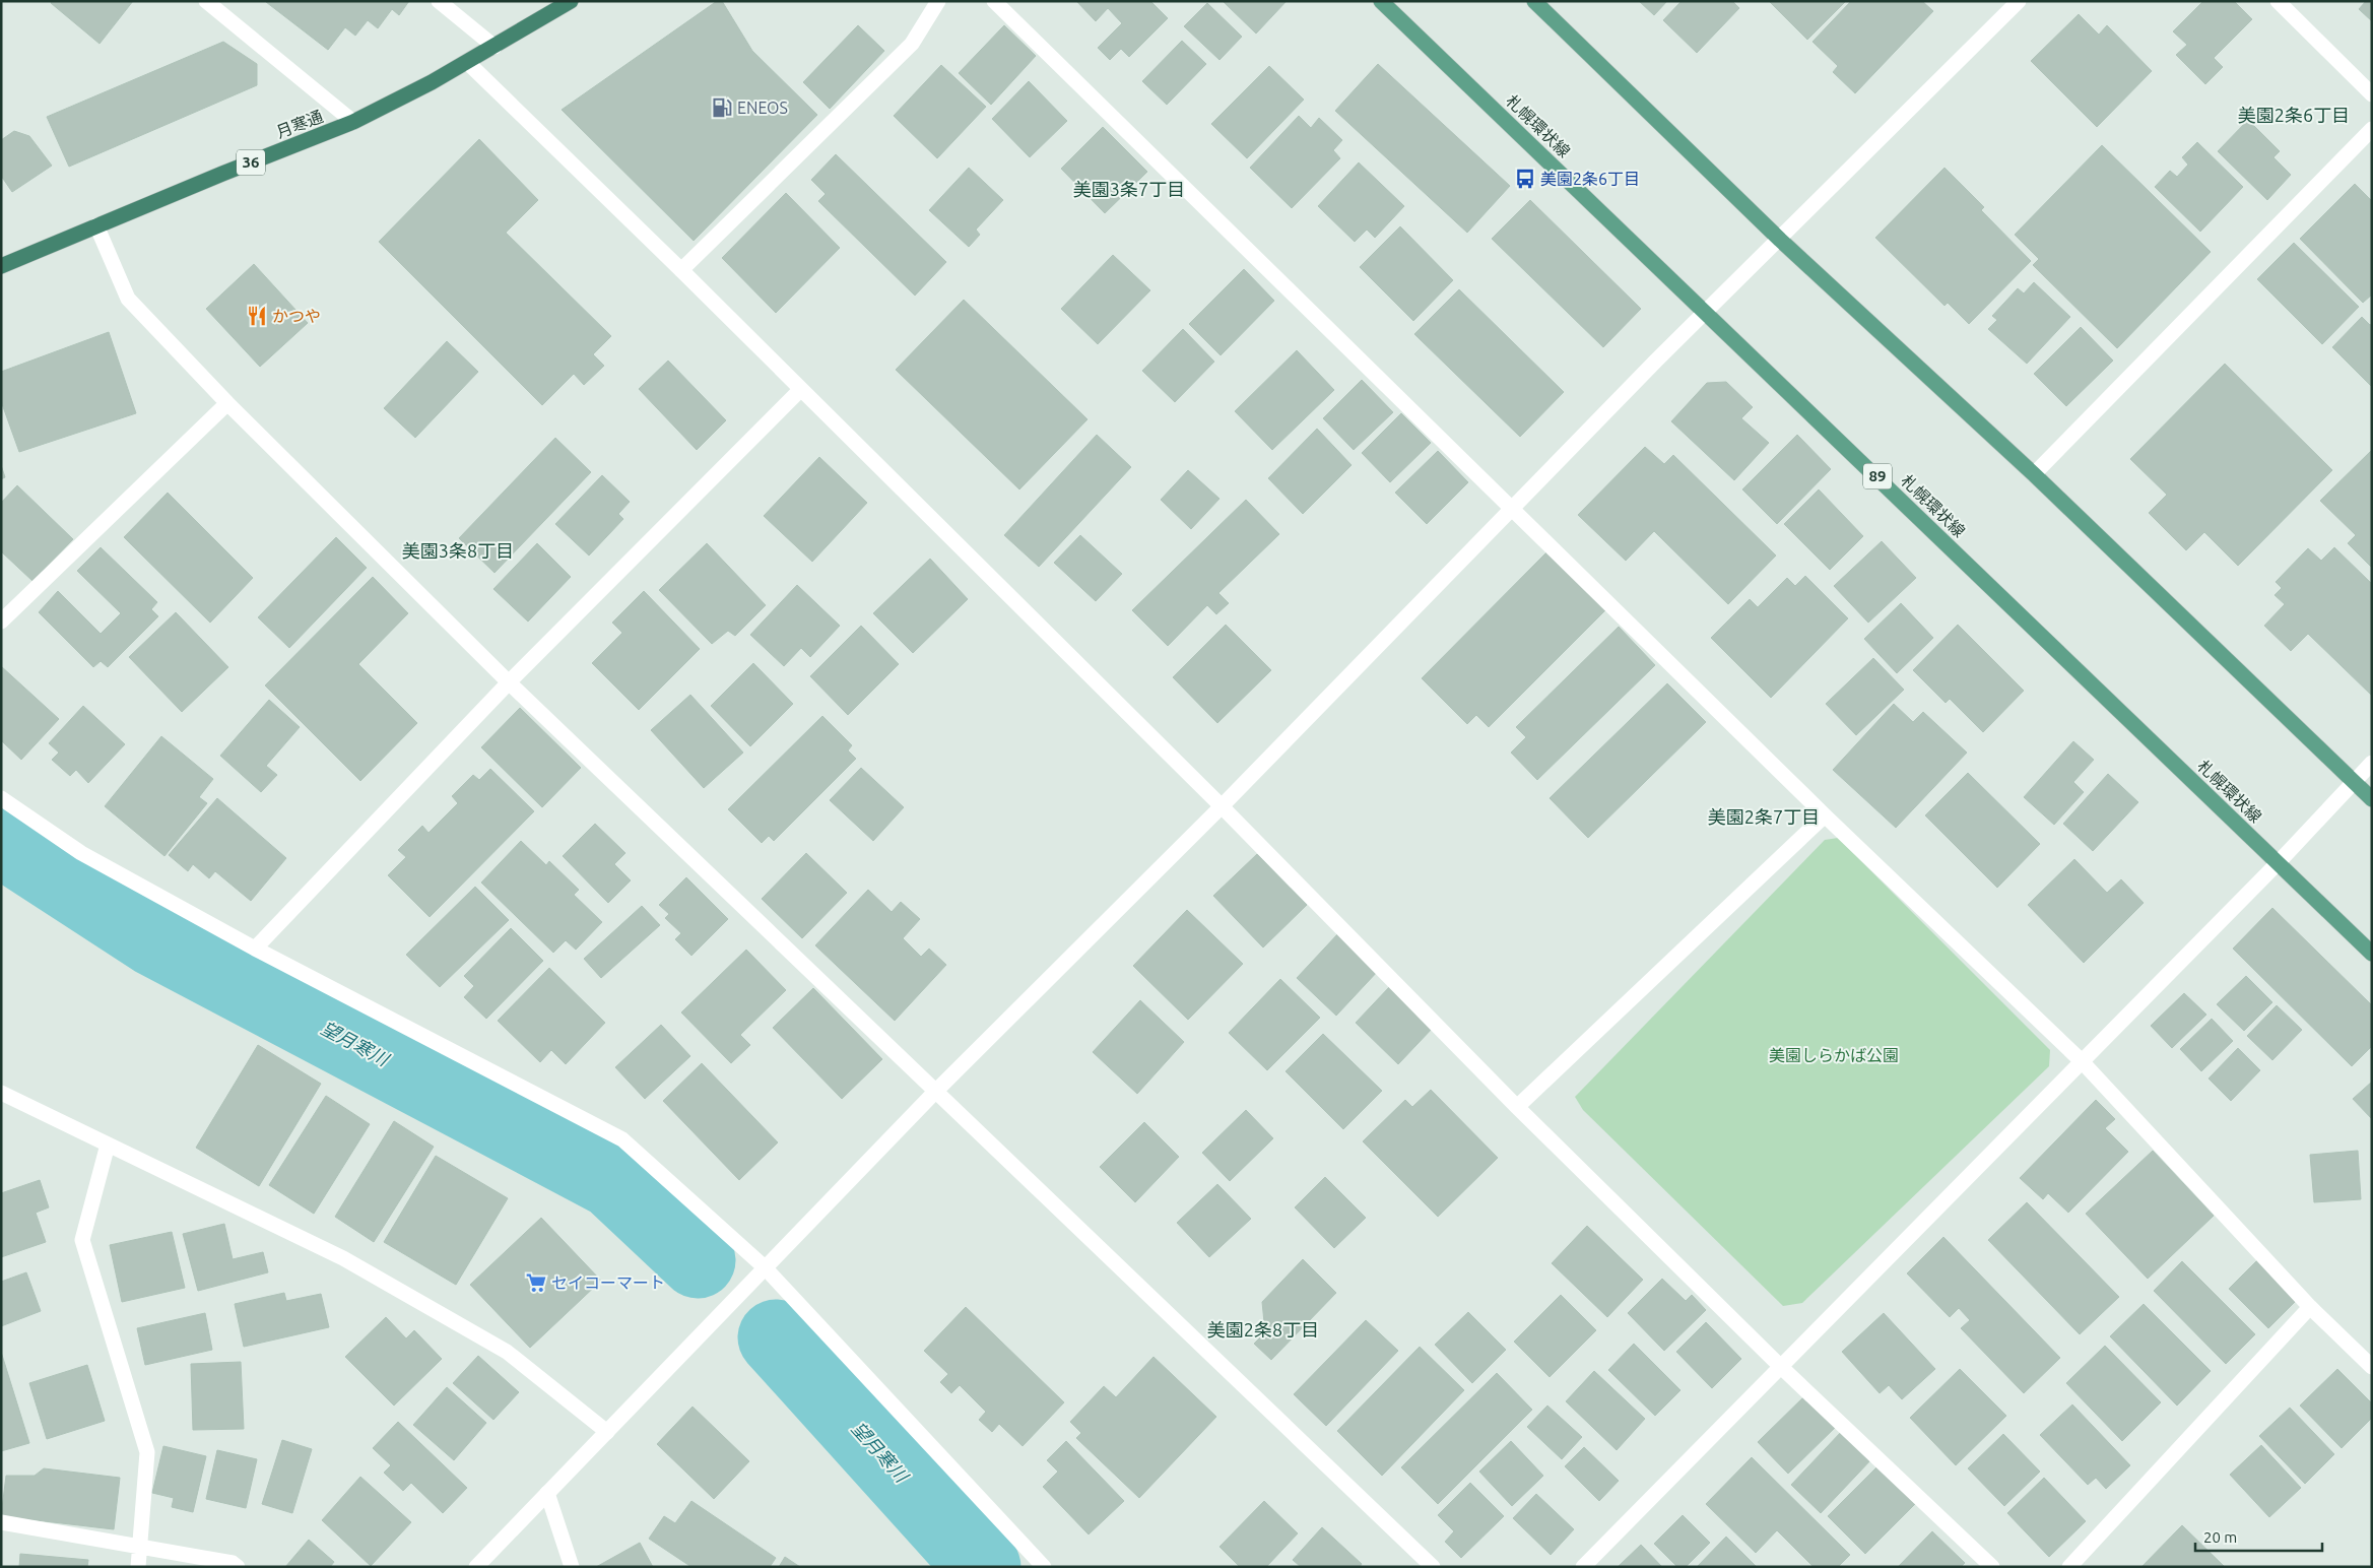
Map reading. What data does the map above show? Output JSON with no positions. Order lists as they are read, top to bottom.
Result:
{
  "streets": {
    "highway": ["月寒通", "36"],
    "main road": ["札幌環状線", "89"]
  },
  "districts": [
    "美園2条6丁目",
    "美園3条7丁目",
    "美園3条8丁目",
    "美園2条7丁目",
    "美園2条8丁目"
  ],
  "water": ["望月寒川"],
  "parks": ["美園しらかば公園"],
  "places": {
    "fuel station": ["ENEOS"],
    "bus stop": ["美園2条6丁目"],
    "restaurant": ["かつや"],
    "supermarket": ["セイコーマート"]
  },
  "scale_bar": "20 m"
}
